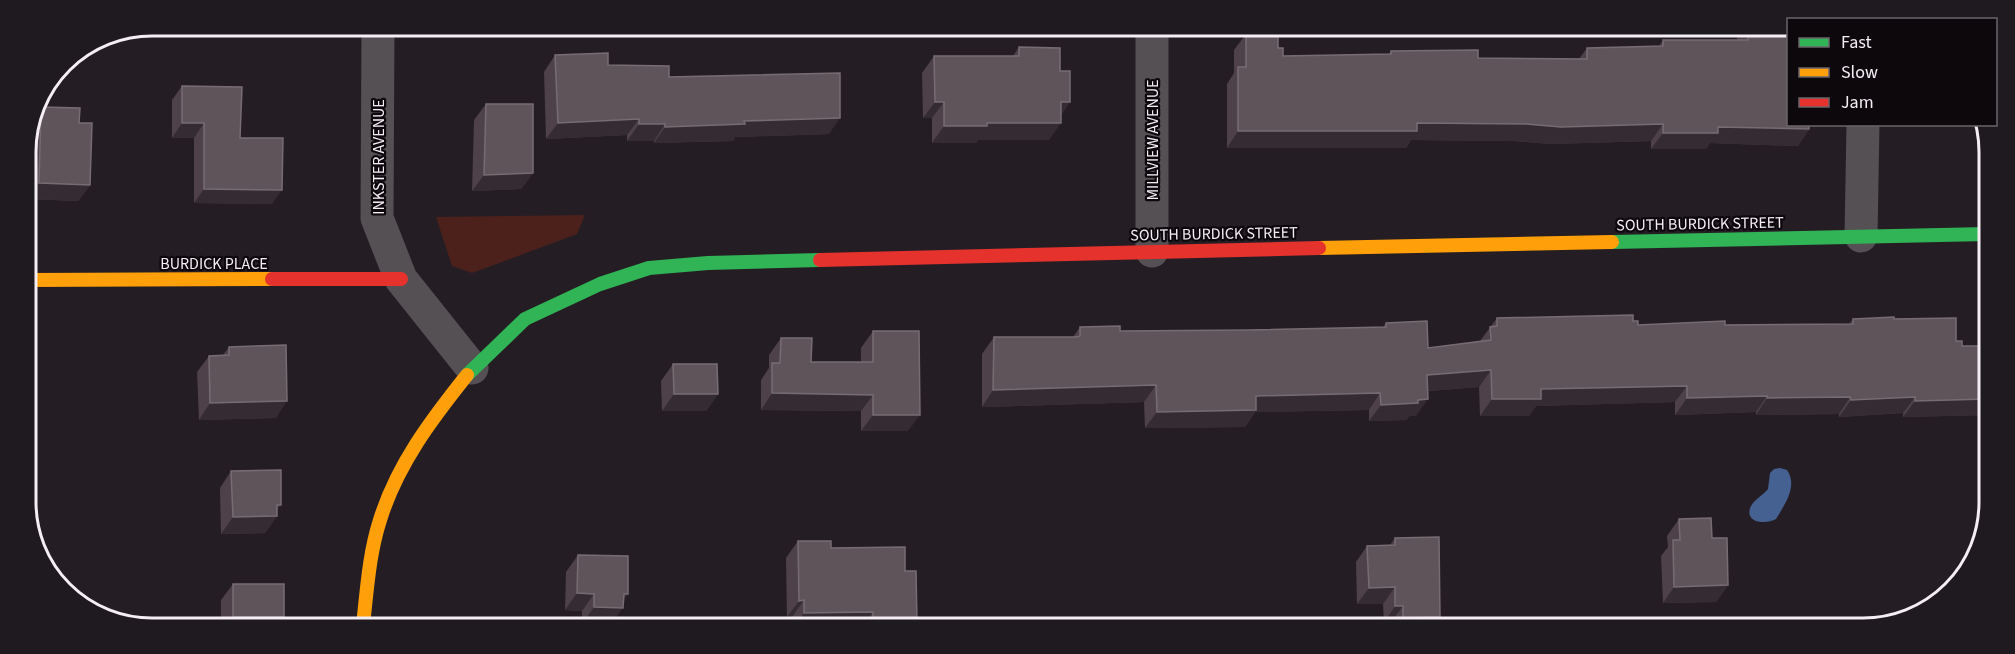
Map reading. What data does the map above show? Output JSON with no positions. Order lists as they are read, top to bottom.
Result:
{
  "streets": {
    "street": [
      "MILLVIEW AVENUE",
      "INKSTER AVENUE",
      "SOUTH BURDICK STREET",
      "BURDICK PLACE"
    ]
  },
  "crossings": [
    ["MILLVIEW AVENUE", "SOUTH BURDICK STREET"],
    ["INKSTER AVENUE", "SOUTH BURDICK STREET"],
    ["INKSTER AVENUE", "BURDICK PLACE"]
  ],
  "legend": ["Fast", "Slow", "Jam"]
}
